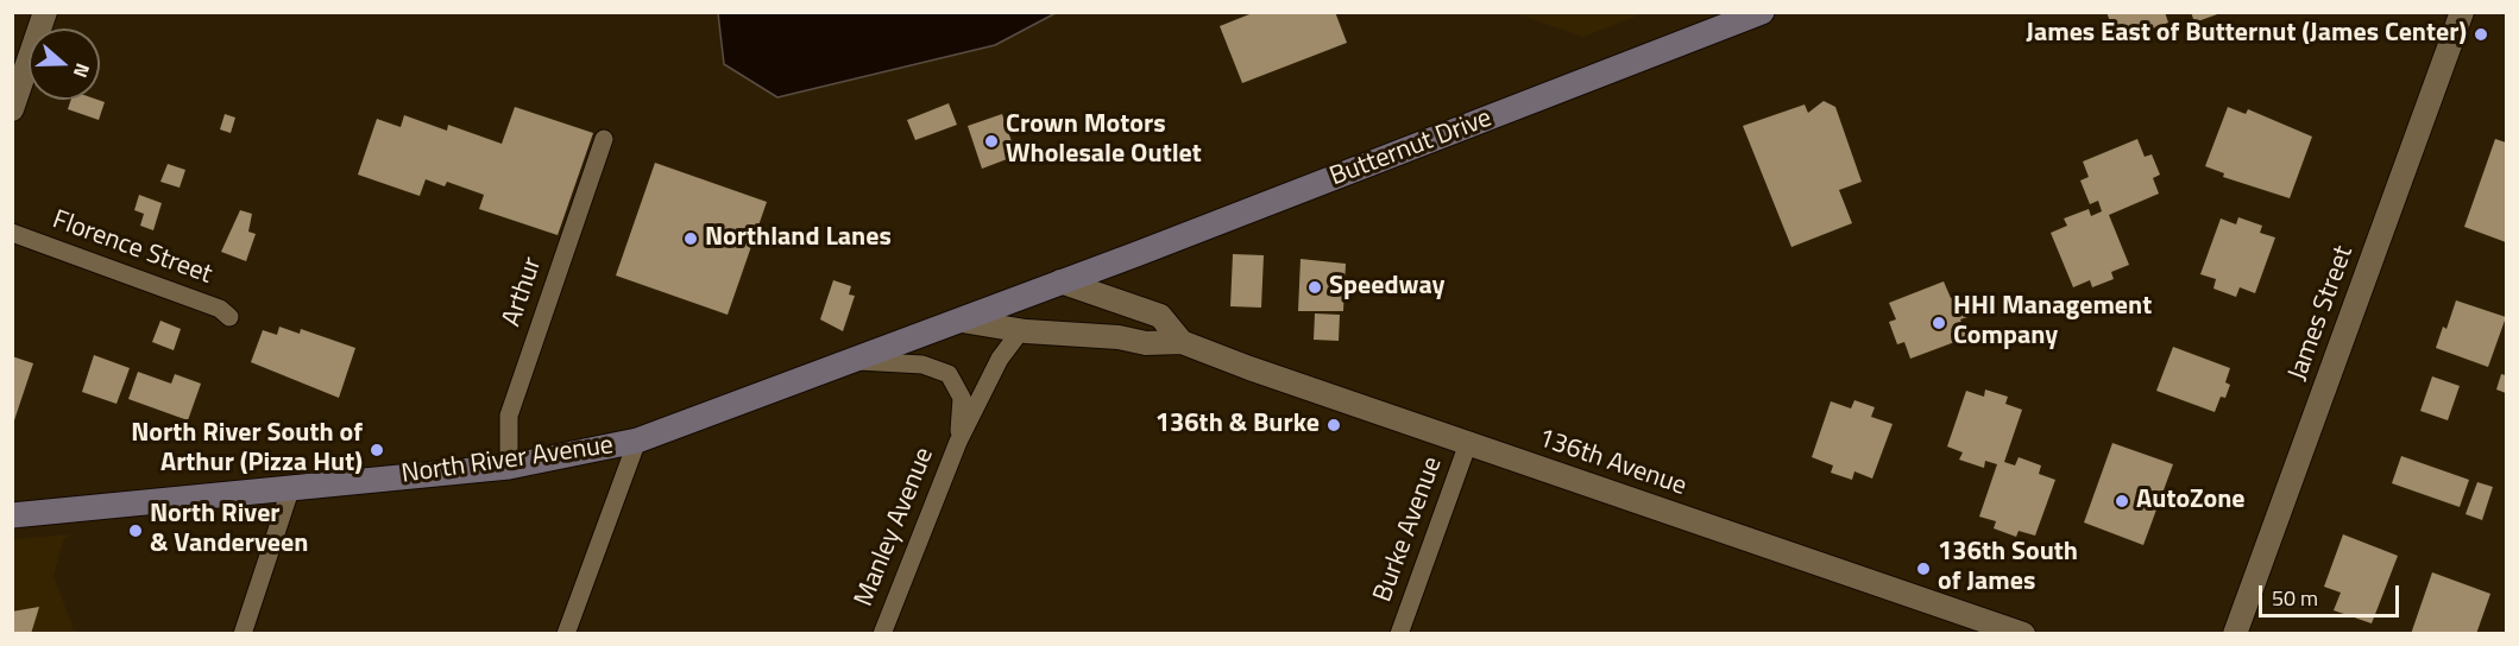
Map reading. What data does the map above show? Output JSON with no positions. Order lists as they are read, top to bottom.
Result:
{
  "streets": {
    "main road": ["Butternut Drive", "North River Avenue"],
    "street": [
      "Florence Street",
      "Arthur",
      "James Street",
      "136th Avenue",
      "Manley Avenue",
      "Burke Avenue"
    ]
  },
  "crossings": [
    ["Butternut Drive", "North River Avenue"],
    ["Butternut Drive", "136th Avenue"],
    ["Arthur", "North River Avenue"],
    ["North River Avenue", "136th Avenue"],
    ["North River Avenue", "Manley Avenue"],
    ["136th Avenue", "Manley Avenue"],
    ["136th Avenue", "Burke Avenue"]
  ],
  "places": [
    "James East of Butternut (James Center)",
    "Crown Motors Wholesale Outlet",
    "Northland Lanes",
    "Speedway",
    "HHI Management Company",
    "136th & Burke",
    "North River South of Arthur (Pizza Hut)",
    "AutoZone",
    "North River & Vanderveen",
    "136th South of James"
  ],
  "scale_bar": "50 m",
  "north": "right"
}
